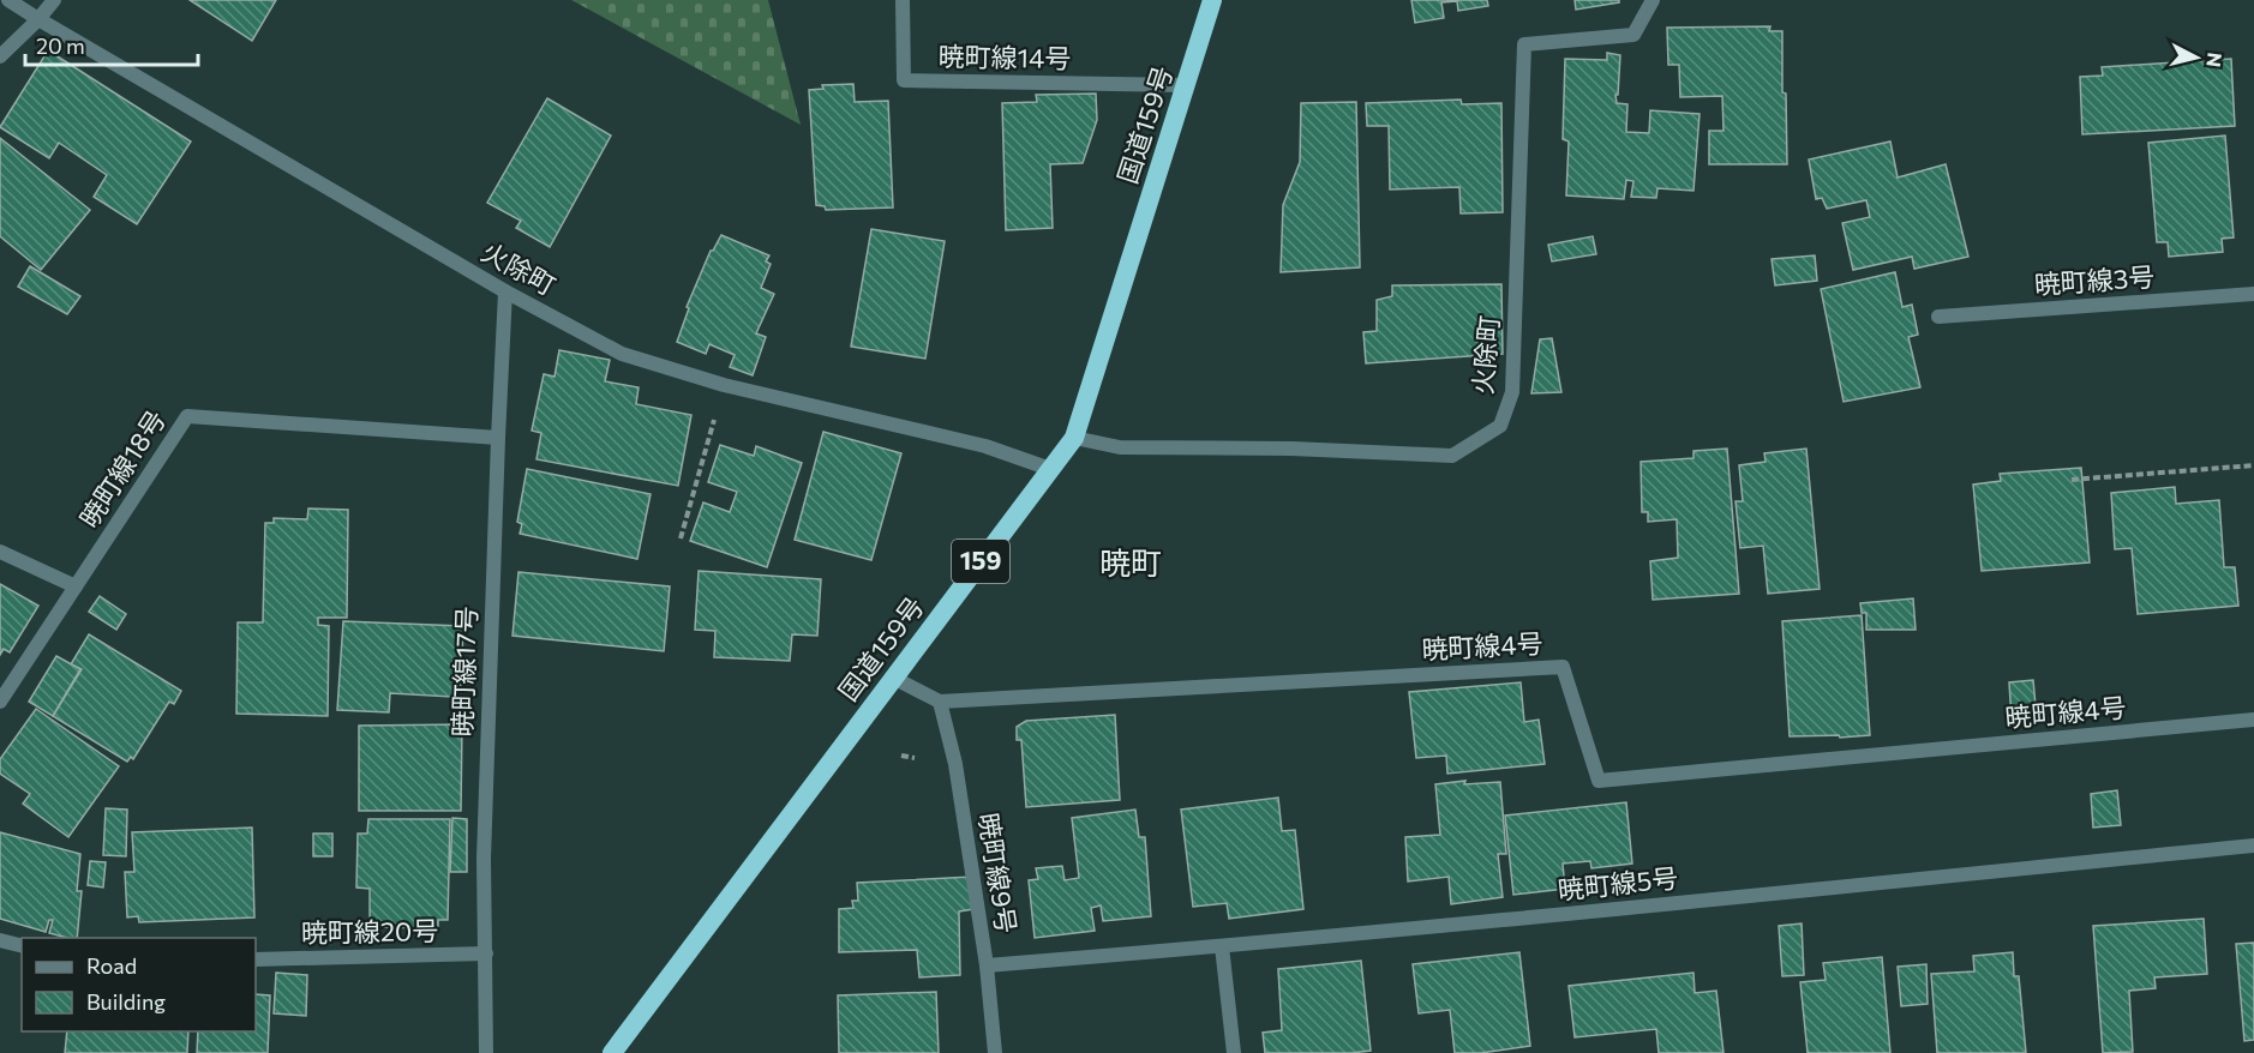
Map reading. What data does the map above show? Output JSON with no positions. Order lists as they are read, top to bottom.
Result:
{
  "streets": {
    "highway": ["国道159号", "159"],
    "street": [
      "暁町線14号",
      "火除町",
      "暁町線3号",
      "暁町線18号",
      "暁町線4号",
      "暁町線17号",
      "暁町線9号",
      "暁町線5号",
      "暁町線20号"
    ]
  },
  "crossings": [
    ["暁町線14号", "国道159号"],
    ["国道159号", "火除町"],
    ["火除町", "暁町線17号"],
    ["暁町線18号", "暁町線17号"],
    ["暁町線4号", "暁町線9号"],
    ["暁町線17号", "暁町線20号"],
    ["暁町線9号", "暁町線5号"]
  ],
  "districts": ["暁町"],
  "legend": ["Road", "Building"],
  "scale_bar": "20 m",
  "north": "right"
}
